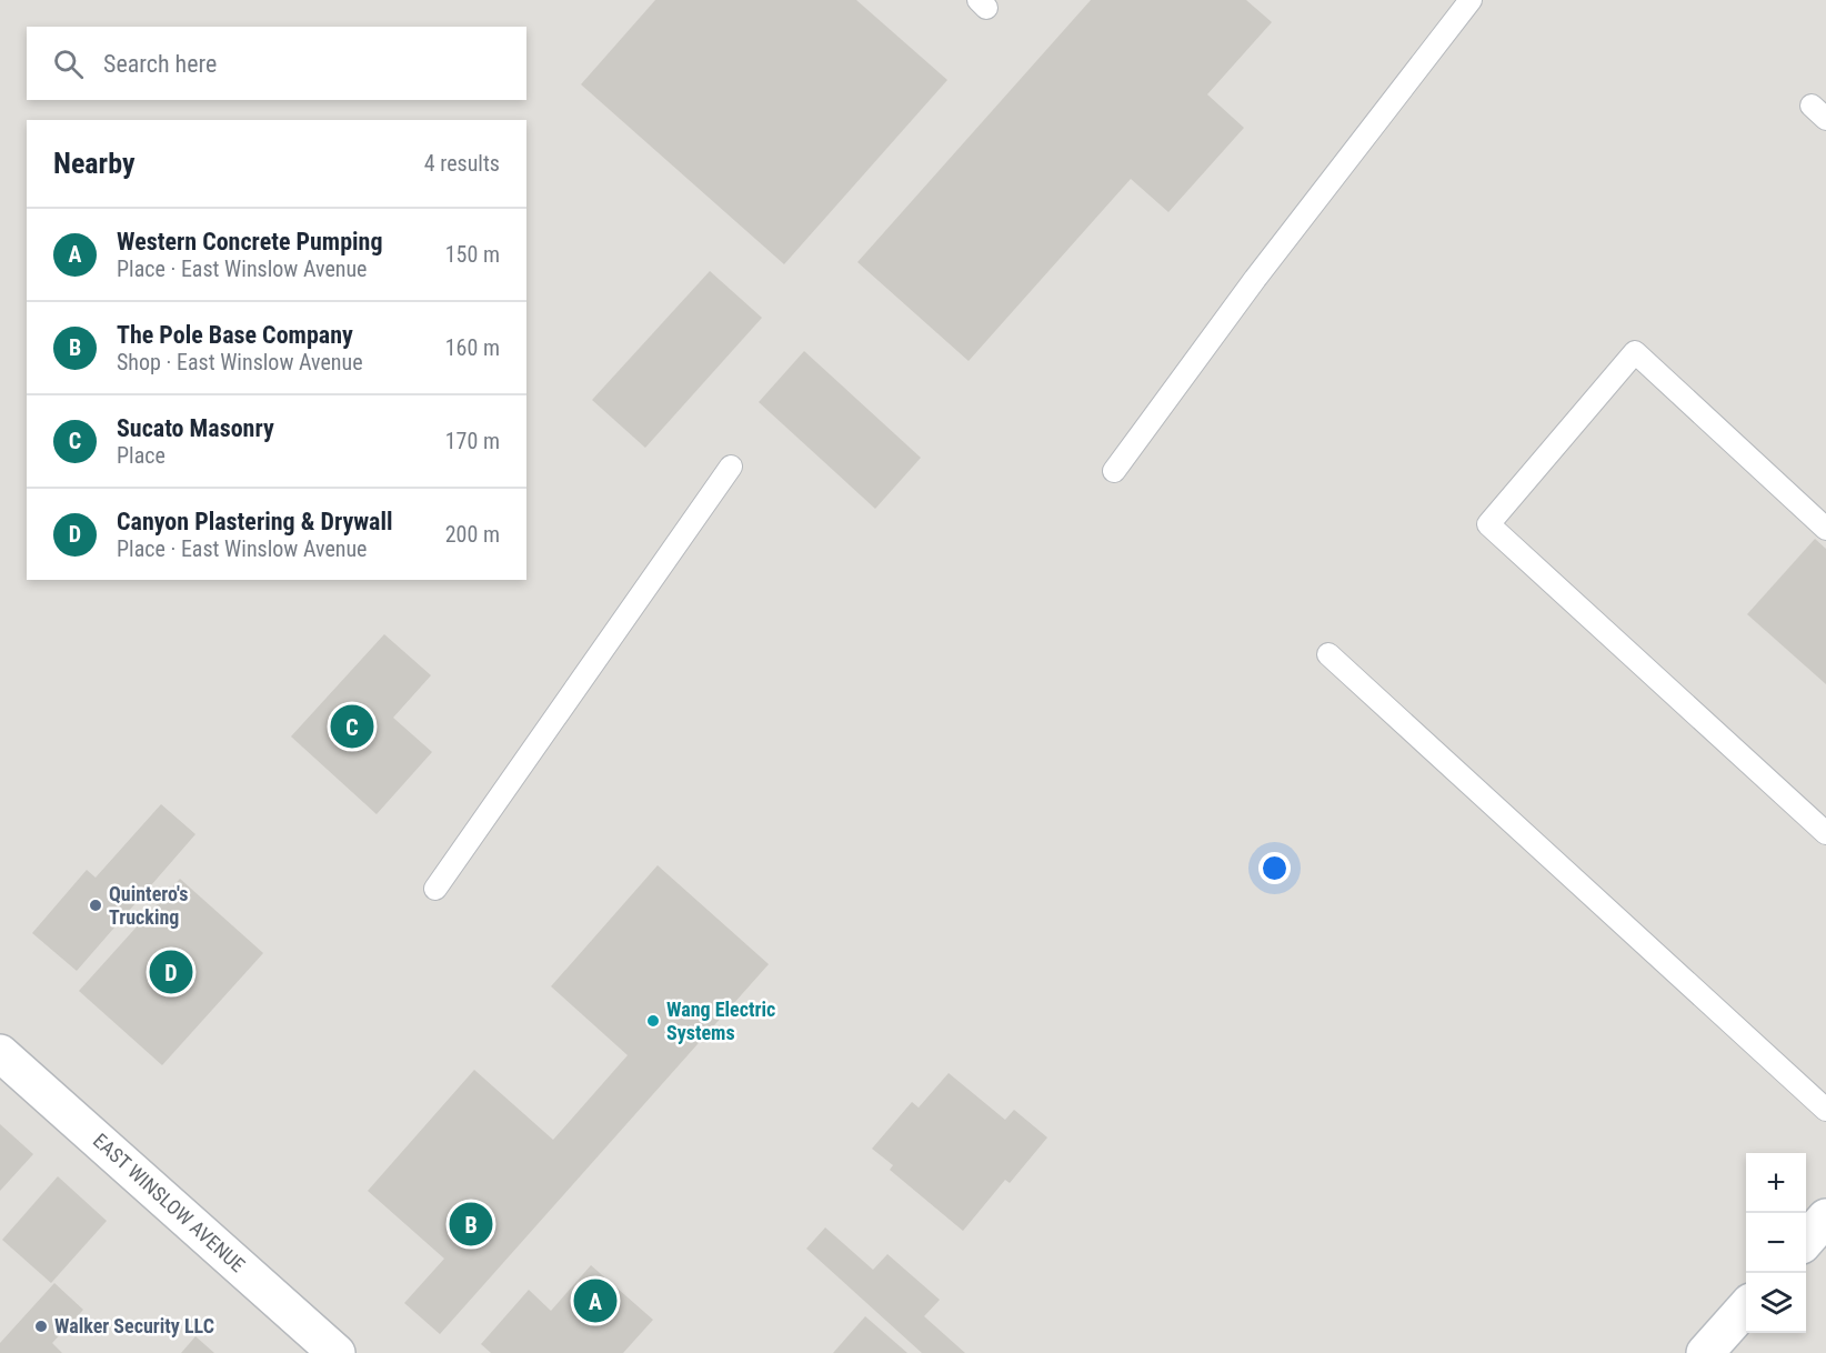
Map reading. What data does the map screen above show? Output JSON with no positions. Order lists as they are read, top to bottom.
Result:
{
  "streets": {
    "street": ["EAST WINSLOW AVENUE"]
  },
  "places": ["Quintero's Trucking", "Wang Electric Systems", "Walker Security LLC"],
  "page": {
    "search": "Search here",
    "heading": ["Nearby", "4 results"],
    "list": [
      {
        "mark": "A",
        "name": "Western Concrete Pumping",
        "note": "Place · East Winslow Avenue",
        "value": "150 m"
      },
      {
        "mark": "B",
        "name": "The Pole Base Company",
        "note": "Shop · East Winslow Avenue",
        "value": "160 m"
      },
      {
        "mark": "C",
        "name": "Sucato Masonry",
        "note": "Place",
        "value": "170 m"
      },
      {
        "mark": "D",
        "name": "Canyon Plastering & Drywall",
        "note": "Place · East Winslow Avenue",
        "value": "200 m"
      }
    ],
    "pins": [
      "C",
      "D",
      "B",
      "A"
    ],
    "map_buttons": ["+", "−"]
  }
}
